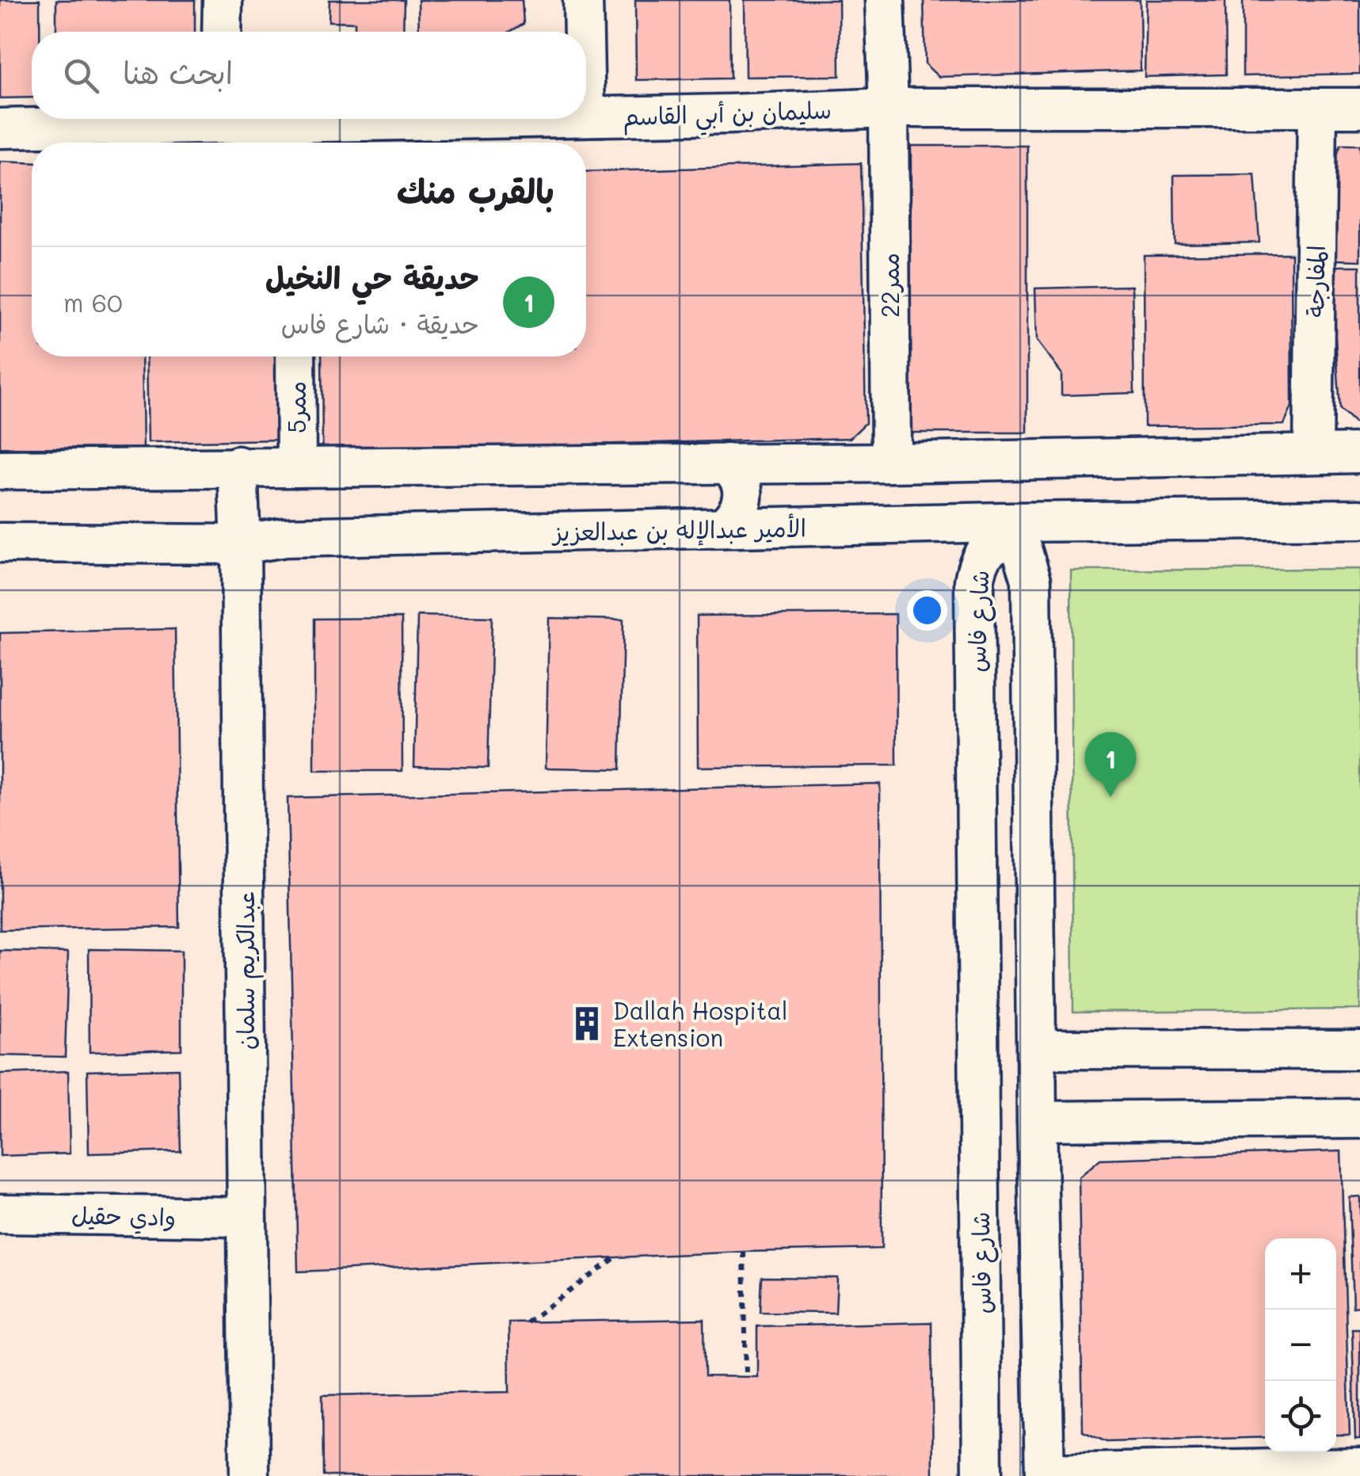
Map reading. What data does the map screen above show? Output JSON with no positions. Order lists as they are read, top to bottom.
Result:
{
  "streets": {
    "street": [
      "سليمان بن أبي القاسم",
      "المفارجة",
      "ممر22",
      "ممر5",
      "الأمير عبدالإله بن عبدالعزيز",
      "شارع فاس",
      "عبدالكريم سلمان",
      "وادي حقيل"
    ]
  },
  "crossings": [
    ["سليمان بن أبي القاسم", "المفارجة"],
    ["سليمان بن أبي القاسم", "ممر22"],
    ["الأمير عبدالإله بن عبدالعزيز", "عبدالكريم سلمان"],
    ["عبدالكريم سلمان", "وادي حقيل"]
  ],
  "places": {
    "building": ["Dallah Hospital Extension"]
  },
  "page": {
    "search": "ابحث هنا",
    "heading": "بالقرب منك",
    "list": [
      {
        "mark": "1",
        "name": "حديقة حي النخيل",
        "note": "حديقة · شارع فاس",
        "value": "60 m"
      }
    ],
    "pins": "1",
    "map_buttons": ["+", "−"]
  }
}
